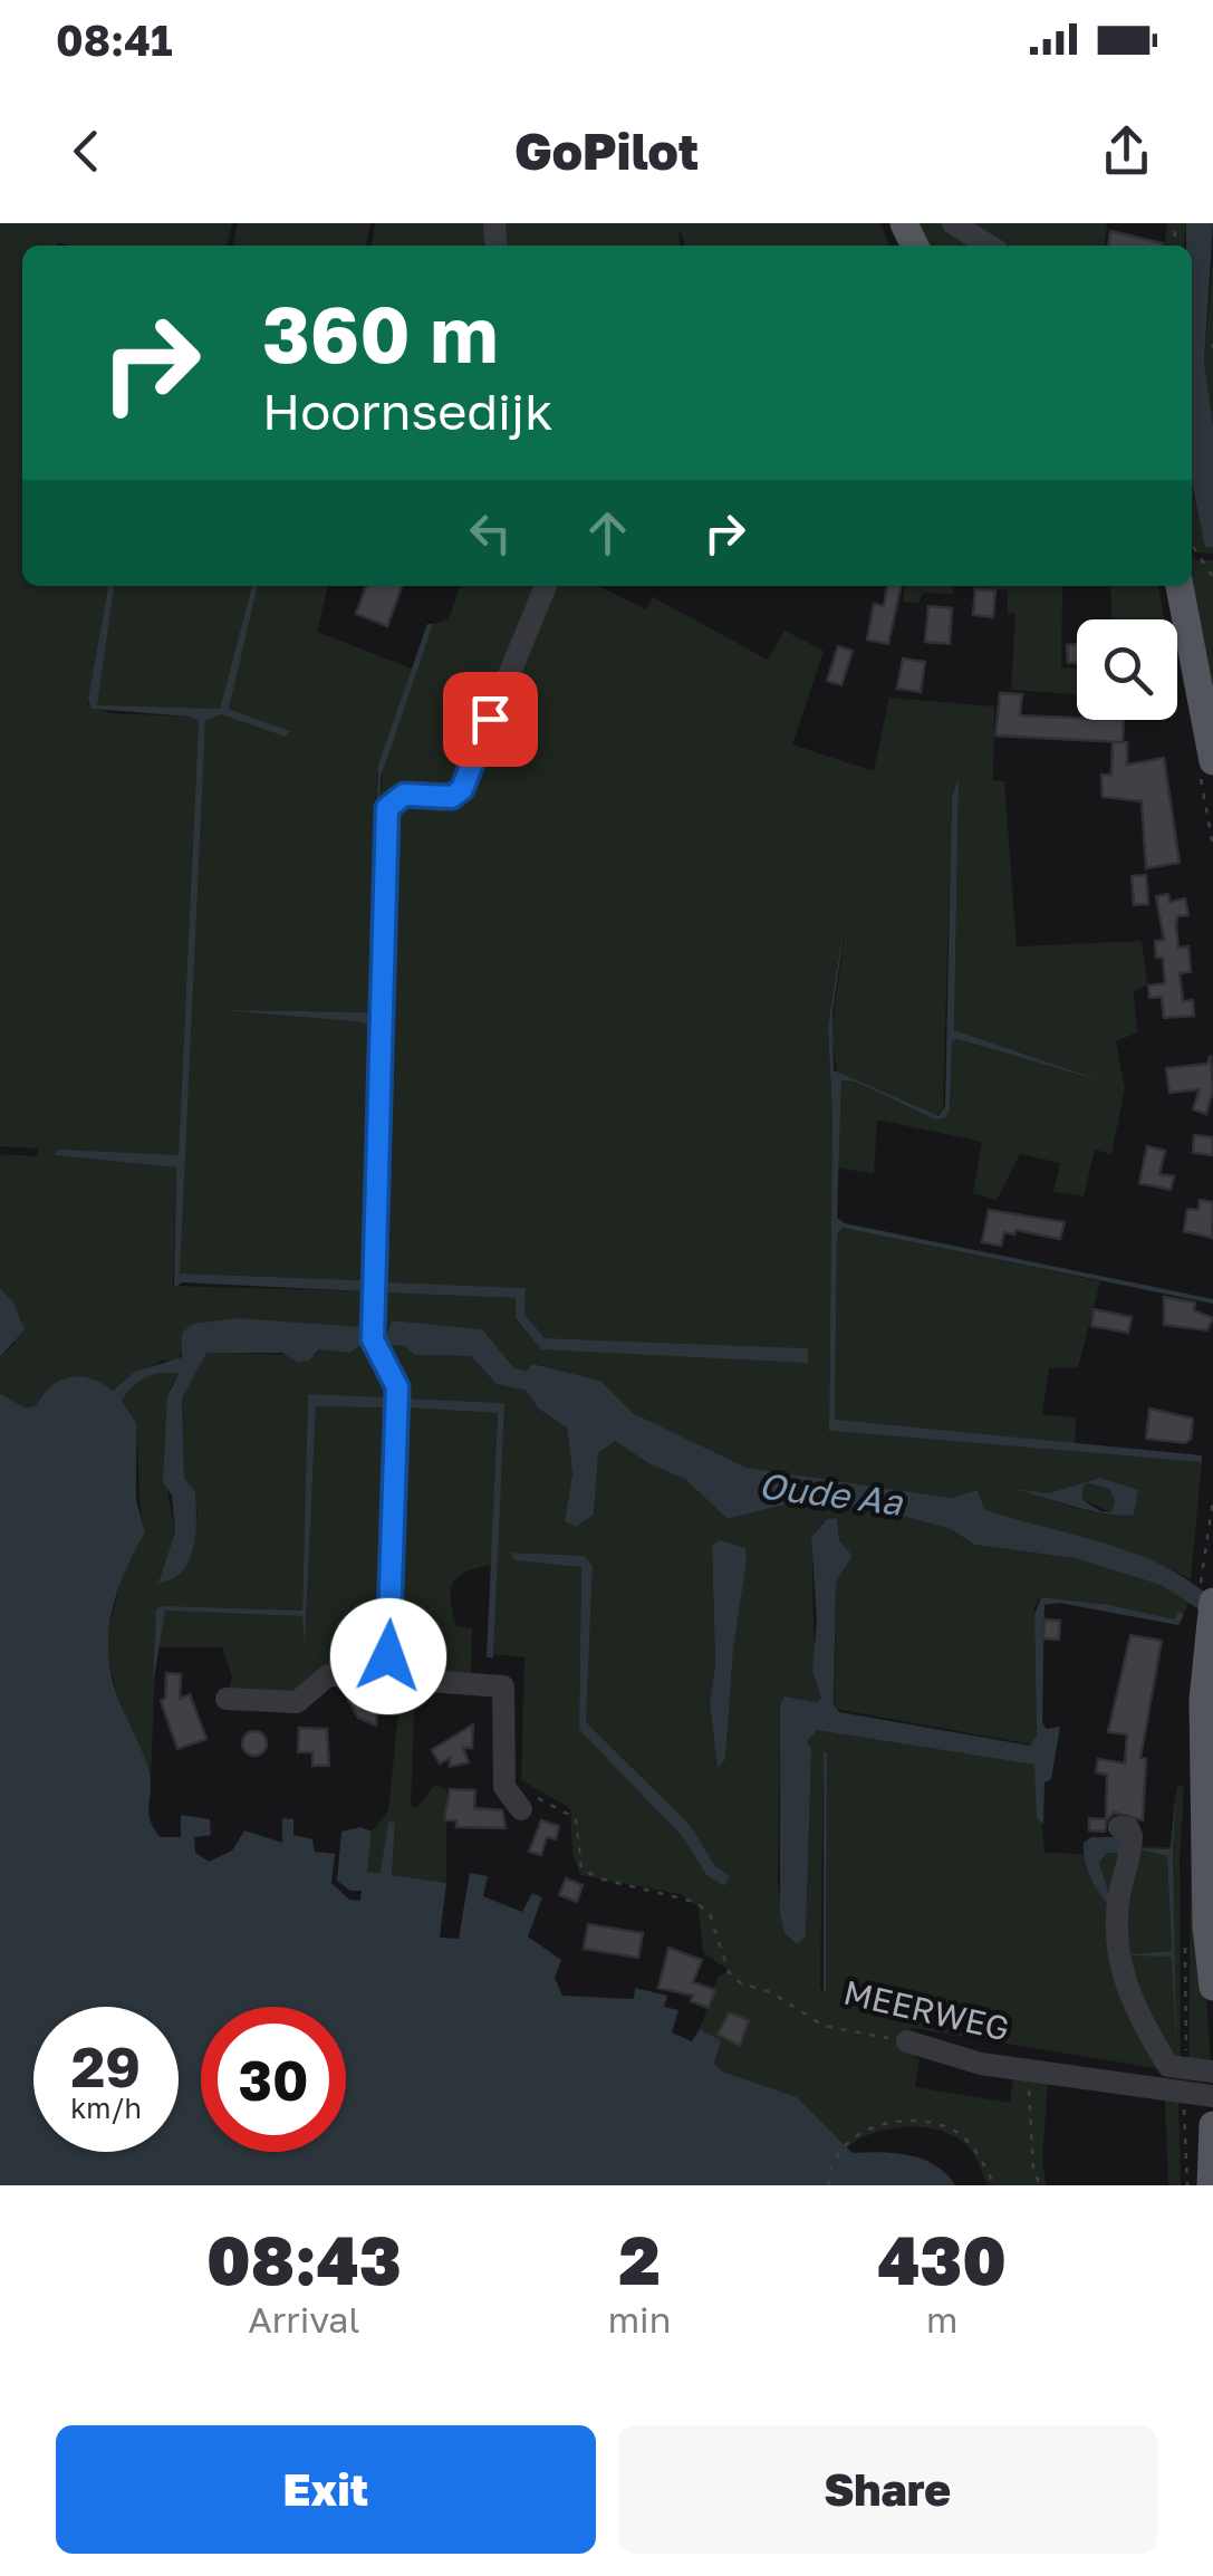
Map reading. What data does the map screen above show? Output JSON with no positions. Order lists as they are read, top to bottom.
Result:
{
  "streets": {
    "street": ["MEERWEG"]
  },
  "water": ["Oude Aa"],
  "page": {
    "status": "08:41",
    "header": "GoPilot",
    "turn": ["360 m", "Hoornsedijk"],
    "speed": "29 km/h",
    "limit": "30",
    "eta": [
      "08:43",
      "Arrival",
      "2",
      "min",
      "430",
      "m"
    ],
    "buttons": ["Exit", "Share"]
  }
}
